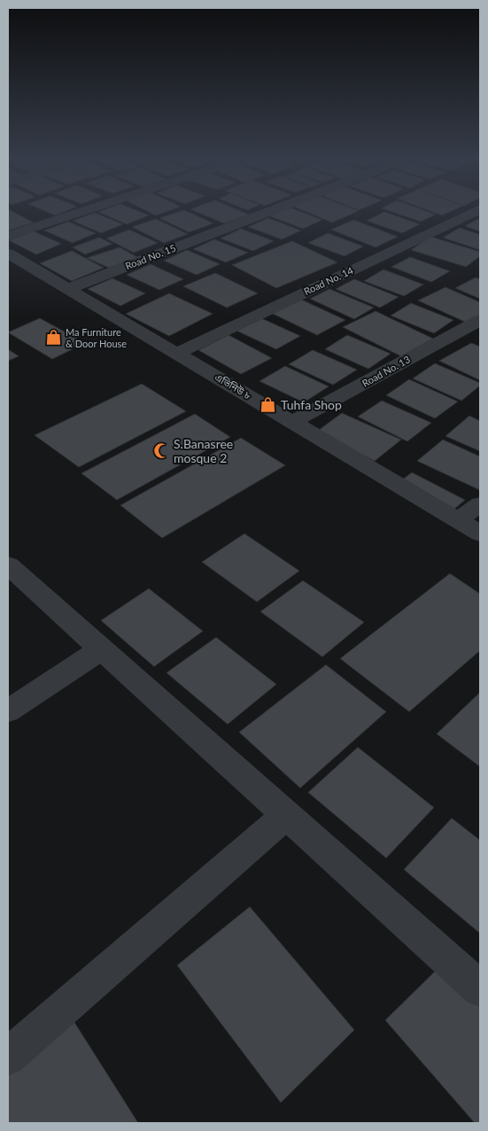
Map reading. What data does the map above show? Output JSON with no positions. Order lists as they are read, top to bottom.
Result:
{
  "streets": {
    "street": [
      "Road No. 15",
      "Road No. 14",
      "Road No. 13",
      "এভিনিউ ৮"
    ]
  },
  "crossings": [
    ["Road No. 15", "এভিনিউ ৮"],
    ["Road No. 14", "এভিনিউ ৮"],
    ["Road No. 13", "এভিনিউ ৮"]
  ],
  "places": {
    "shop": ["Ma Furniture & Door House", "Tuhfa Shop"],
    "mosque": ["S.Banasree mosque 2"]
  }
}
